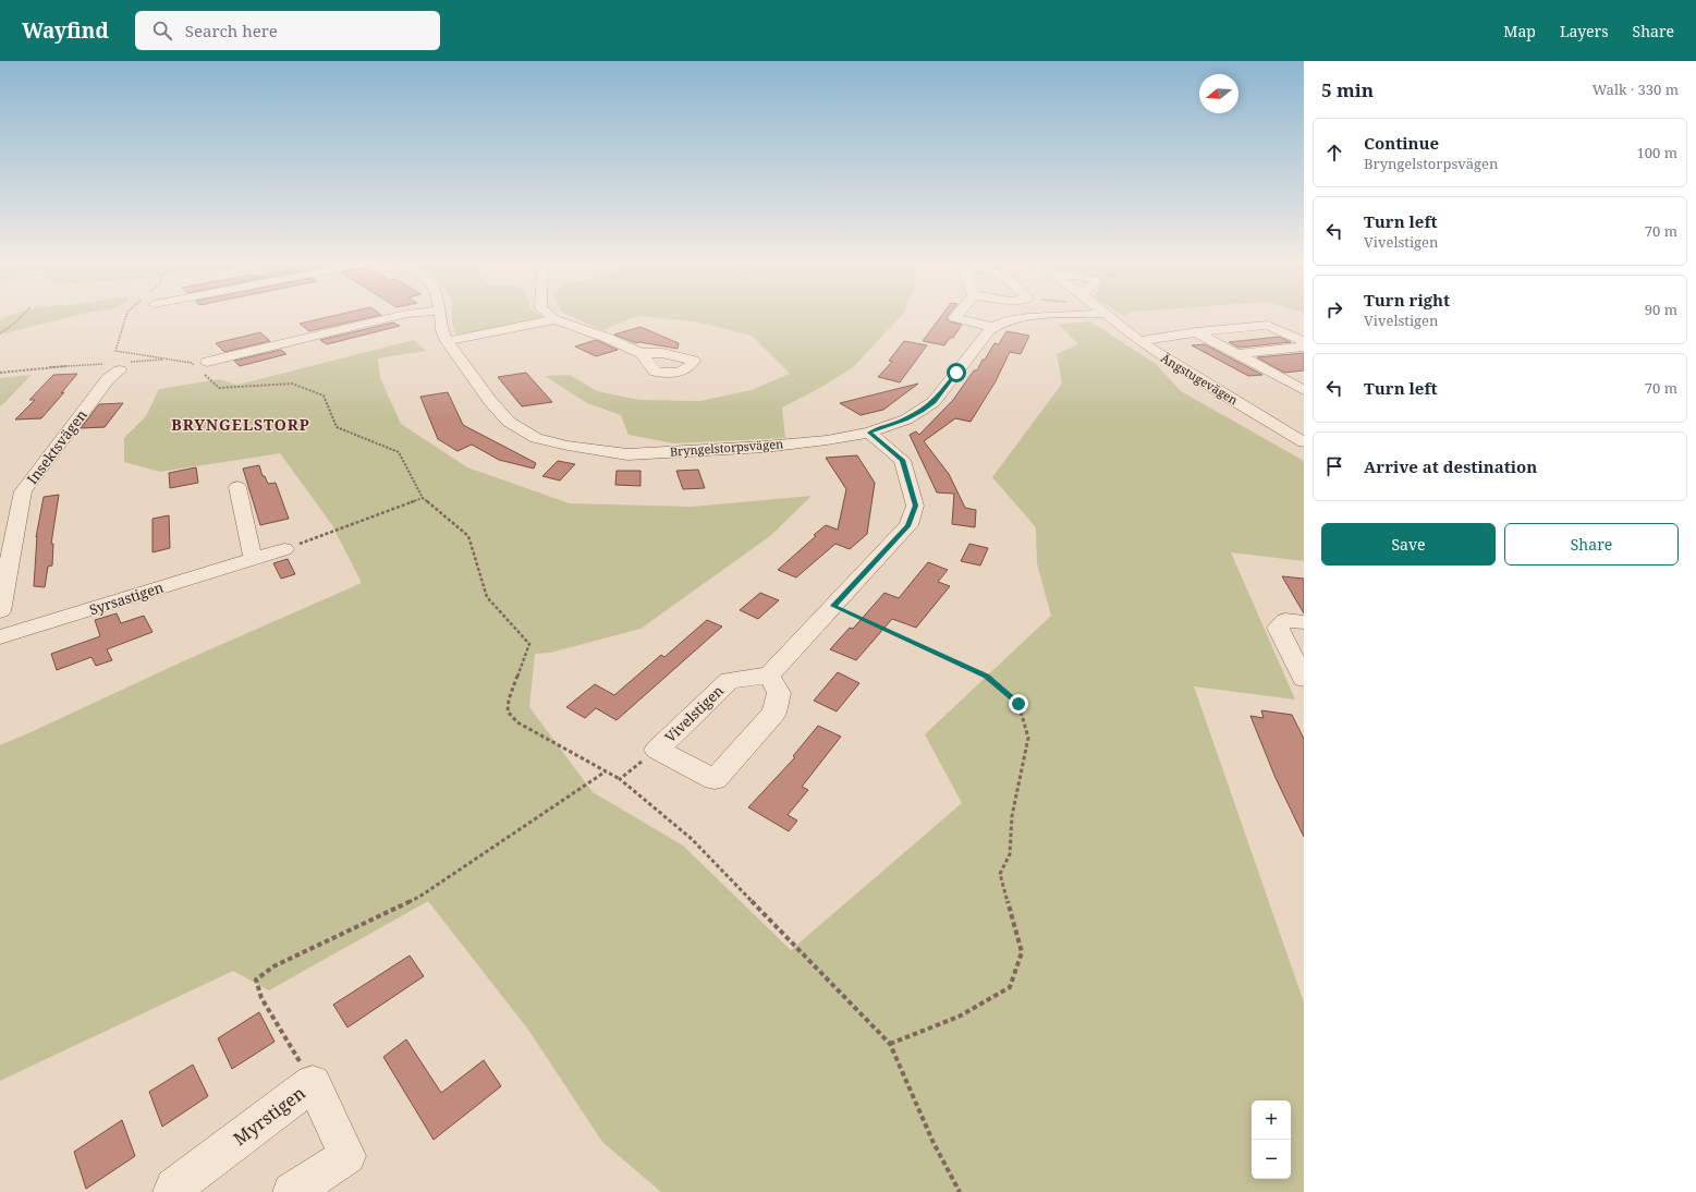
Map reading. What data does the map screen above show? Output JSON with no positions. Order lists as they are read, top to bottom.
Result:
{
  "streets": {
    "street": [
      "Ängstugevägen",
      "Insektsvägen",
      "Bryngelstorpsvägen",
      "Syrsastigen",
      "Vivelstigen",
      "Myrstigen"
    ]
  },
  "districts": ["BRYNGELSTORP"],
  "north": "left",
  "page": {
    "header": "Wayfind",
    "search": "Search here",
    "nav": ["Map", "Layers", "Share"],
    "heading": ["5 min", "Walk · 330 m"],
    "list": [
      ["Continue", "Bryngelstorpsvägen", "100 m"],
      ["Turn left", "Vivelstigen", "70 m"],
      ["Turn right", "Vivelstigen", "90 m"],
      ["Turn left", "70 m"],
      "Arrive at destination"
    ],
    "buttons": ["Save", "Share"],
    "map_buttons": ["+", "−"]
  }
}
